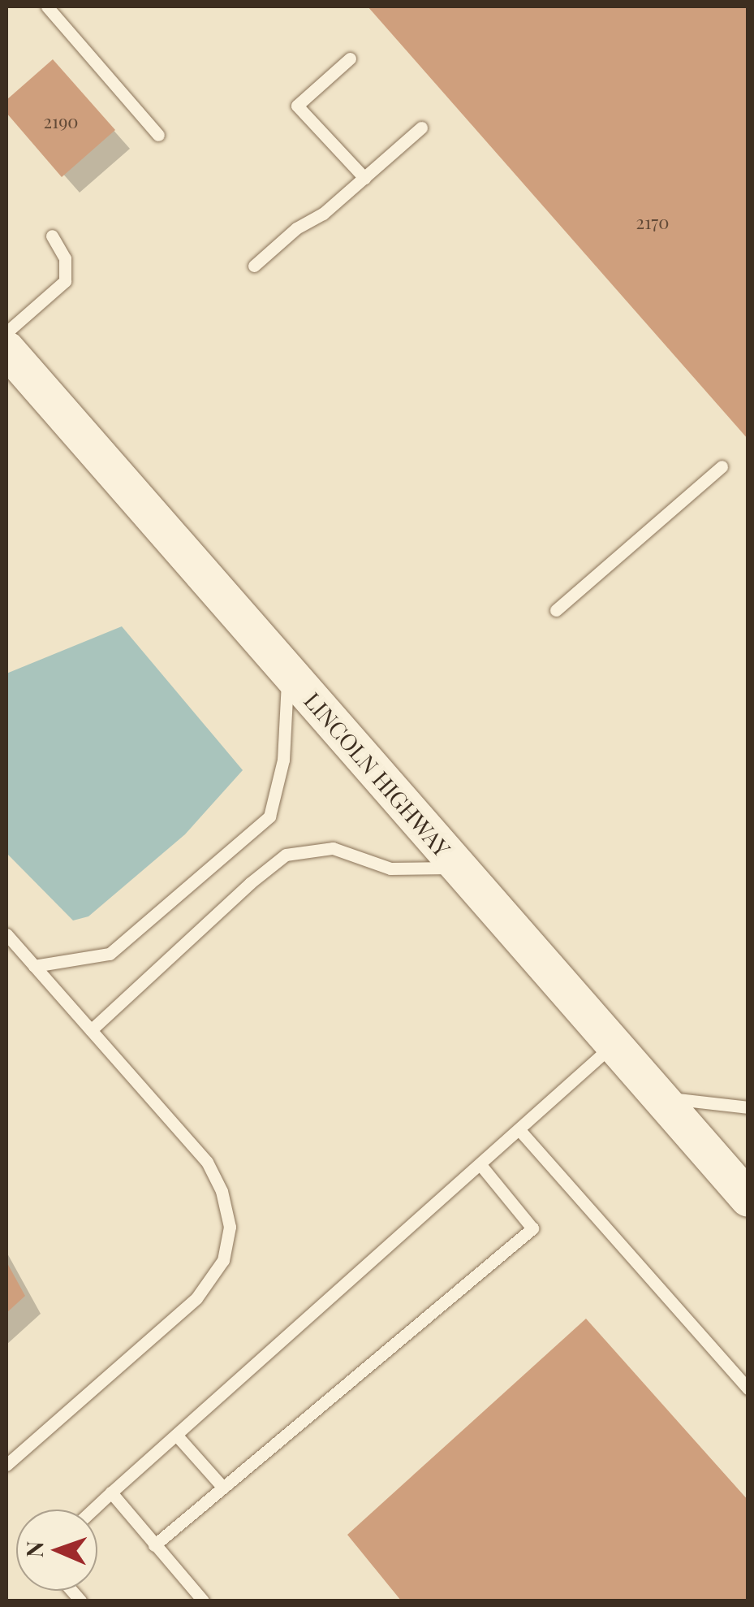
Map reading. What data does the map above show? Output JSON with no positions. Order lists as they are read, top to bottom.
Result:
{
  "streets": {
    "main road": ["LINCOLN HIGHWAY"]
  },
  "house_numbers": ["2190", "2170"],
  "north": "left"
}
